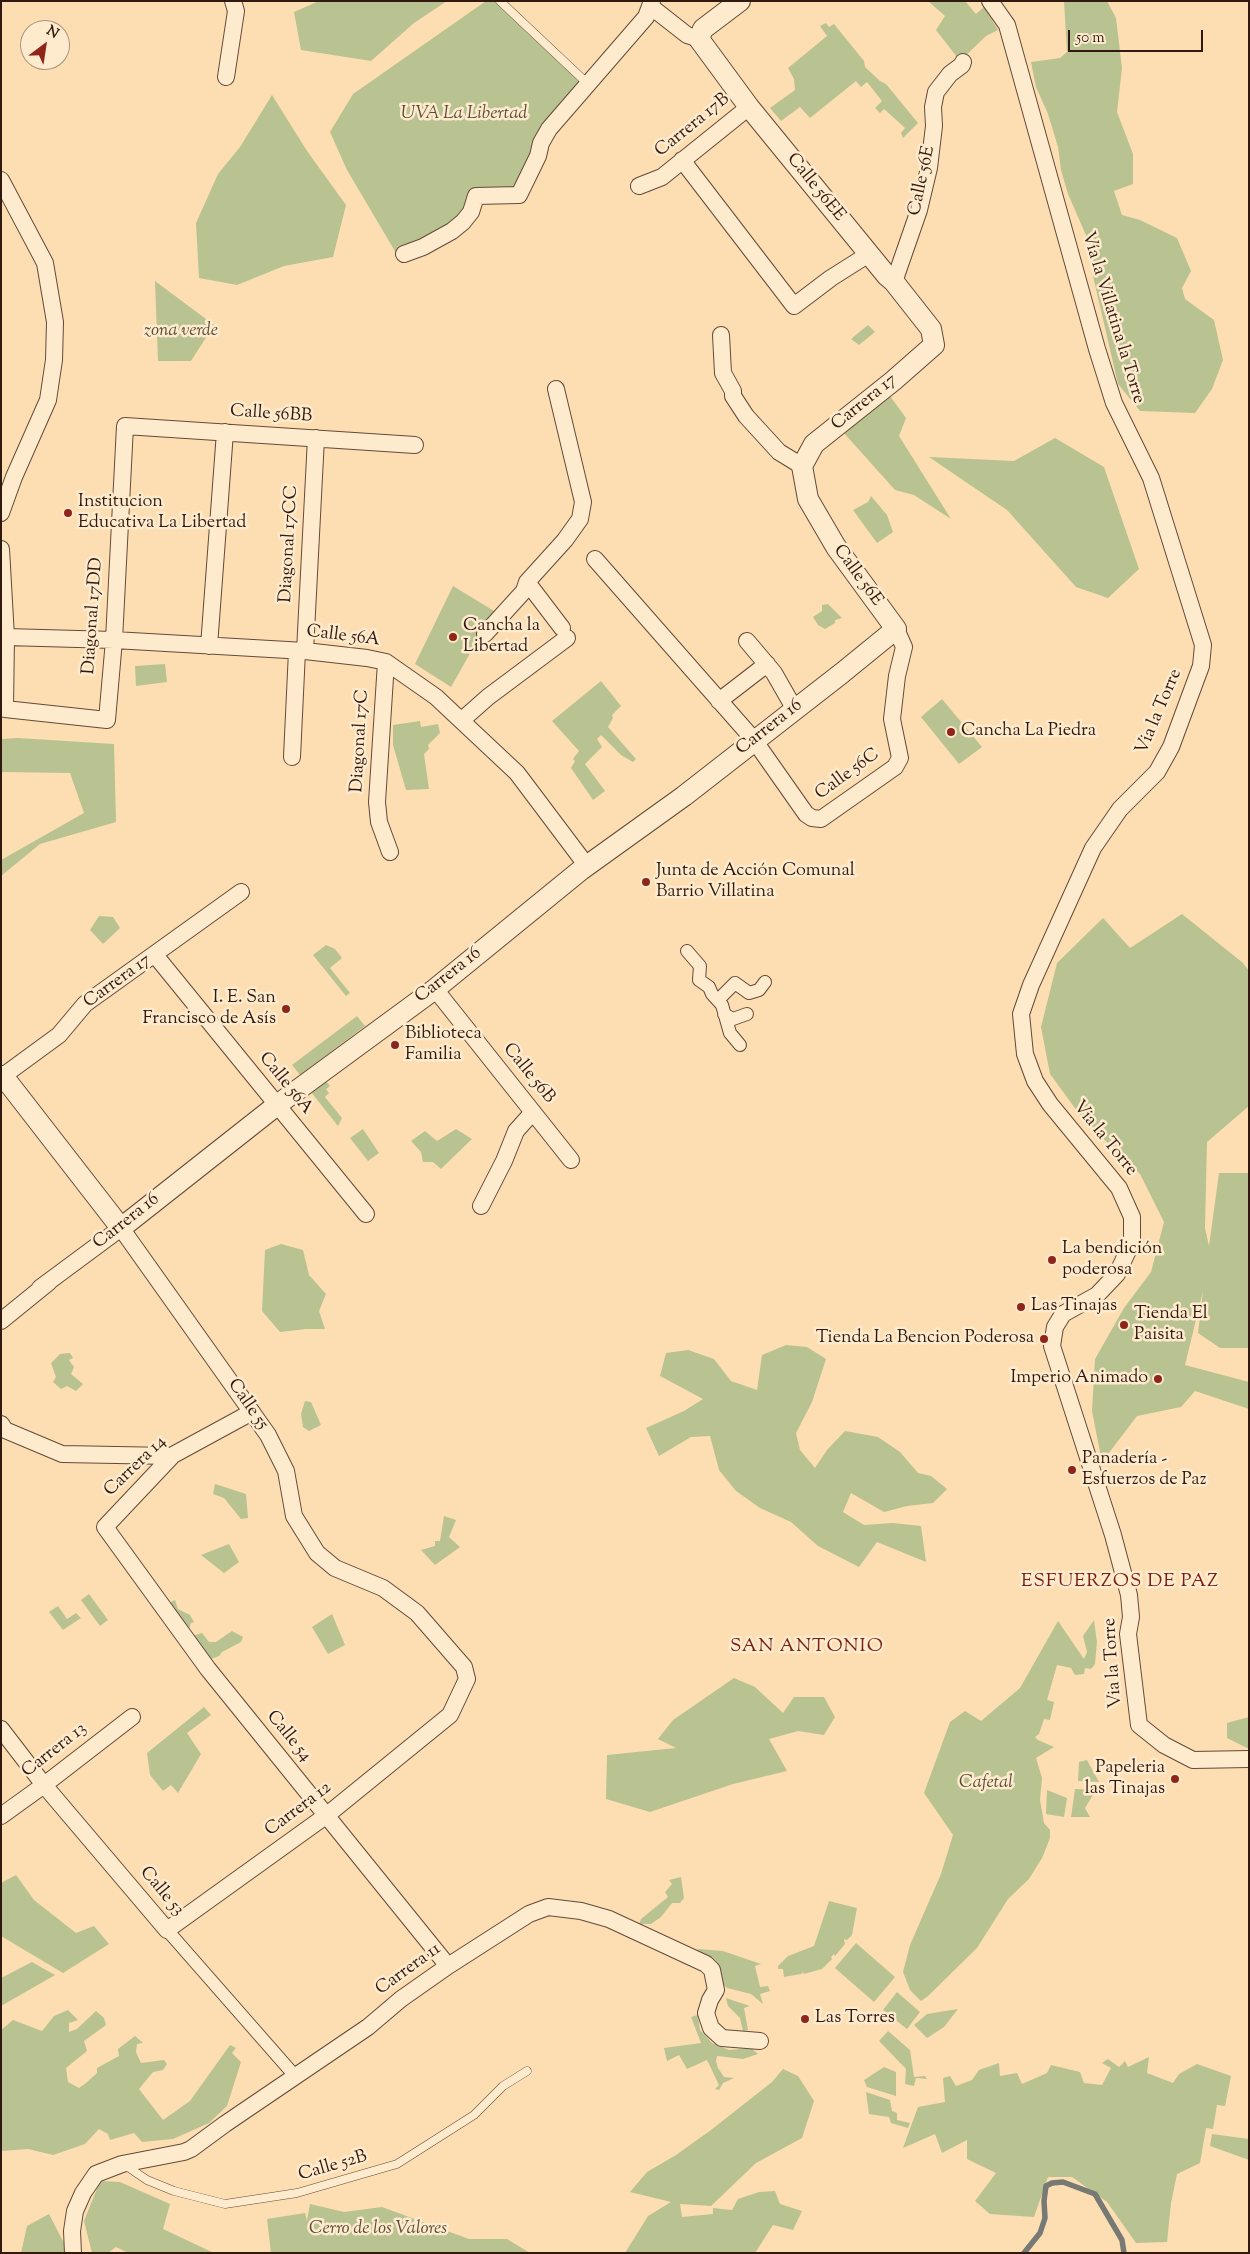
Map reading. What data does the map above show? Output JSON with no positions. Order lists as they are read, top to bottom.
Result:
{
  "streets": {
    "street": [
      "Carrera 17B",
      "Calle 56E",
      "Calle 56EE",
      "Vía la Villatina la Torre",
      "Carrera 17",
      "Calle 56BB",
      "Diagonal 17CC",
      "Diagonal 17DD",
      "Calle 56A",
      "Via la Torre",
      "Carrera 16",
      "Diagonal 17C",
      "Calle 56C",
      "Calle 56B",
      "Calle 55",
      "Carrera 14",
      "Calle 54",
      "Carrera 13",
      "Carrera 12",
      "Calle 53",
      "Carrera 11"
    ],
    "lane": ["Calle 52B"]
  },
  "crossings": [
    ["Carrera 17B", "Calle 56EE"],
    ["Calle 56E", "Calle 56EE"],
    ["Calle 56E", "Carrera 17"],
    ["Calle 56E", "Carrera 16"],
    ["Calle 56E", "Calle 56C"],
    ["Calle 56EE", "Carrera 17"],
    ["Vía la Villatina la Torre", "Via la Torre"],
    ["Carrera 17", "Calle 56A"],
    ["Carrera 17", "Calle 55"],
    ["Calle 56BB", "Diagonal 17CC"],
    ["Calle 56BB", "Diagonal 17DD"],
    ["Diagonal 17CC", "Calle 56A"],
    ["Diagonal 17DD", "Calle 56A"],
    ["Calle 56A", "Carrera 16"],
    ["Calle 56A", "Diagonal 17C"],
    ["Carrera 16", "Calle 56C"],
    ["Carrera 16", "Calle 56B"],
    ["Carrera 16", "Calle 55"],
    ["Calle 55", "Carrera 14"],
    ["Calle 55", "Carrera 12"],
    ["Carrera 14", "Calle 54"],
    ["Calle 54", "Carrera 12"],
    ["Calle 54", "Carrera 11"],
    ["Carrera 13", "Calle 53"],
    ["Carrera 12", "Calle 53"],
    ["Calle 53", "Carrera 11"],
    ["Carrera 11", "Calle 52B"]
  ],
  "districts": ["ESFUERZOS DE PAZ", "SAN ANTONIO"],
  "parks": [
    "UVA La Libertad",
    "zona verde",
    "Cafetal",
    "Cerro de los Valores"
  ],
  "places": [
    "Institucion Educativa La Libertad",
    "Cancha la Libertad",
    "Cancha La Piedra",
    "Junta de Acción Comunal Barrio Villatina",
    "I. E. San Francisco de Asís",
    "Biblioteca Familia",
    "La bendición poderosa",
    "Las Tinajas",
    "Tienda El Paisita",
    "Tienda La Bencion Poderosa",
    "Imperio Animado",
    "Panadería - Esfuerzos de Paz",
    "Papeleria las Tinajas",
    "Las Torres"
  ],
  "scale_bar": "50 m",
  "north": "top right"
}
